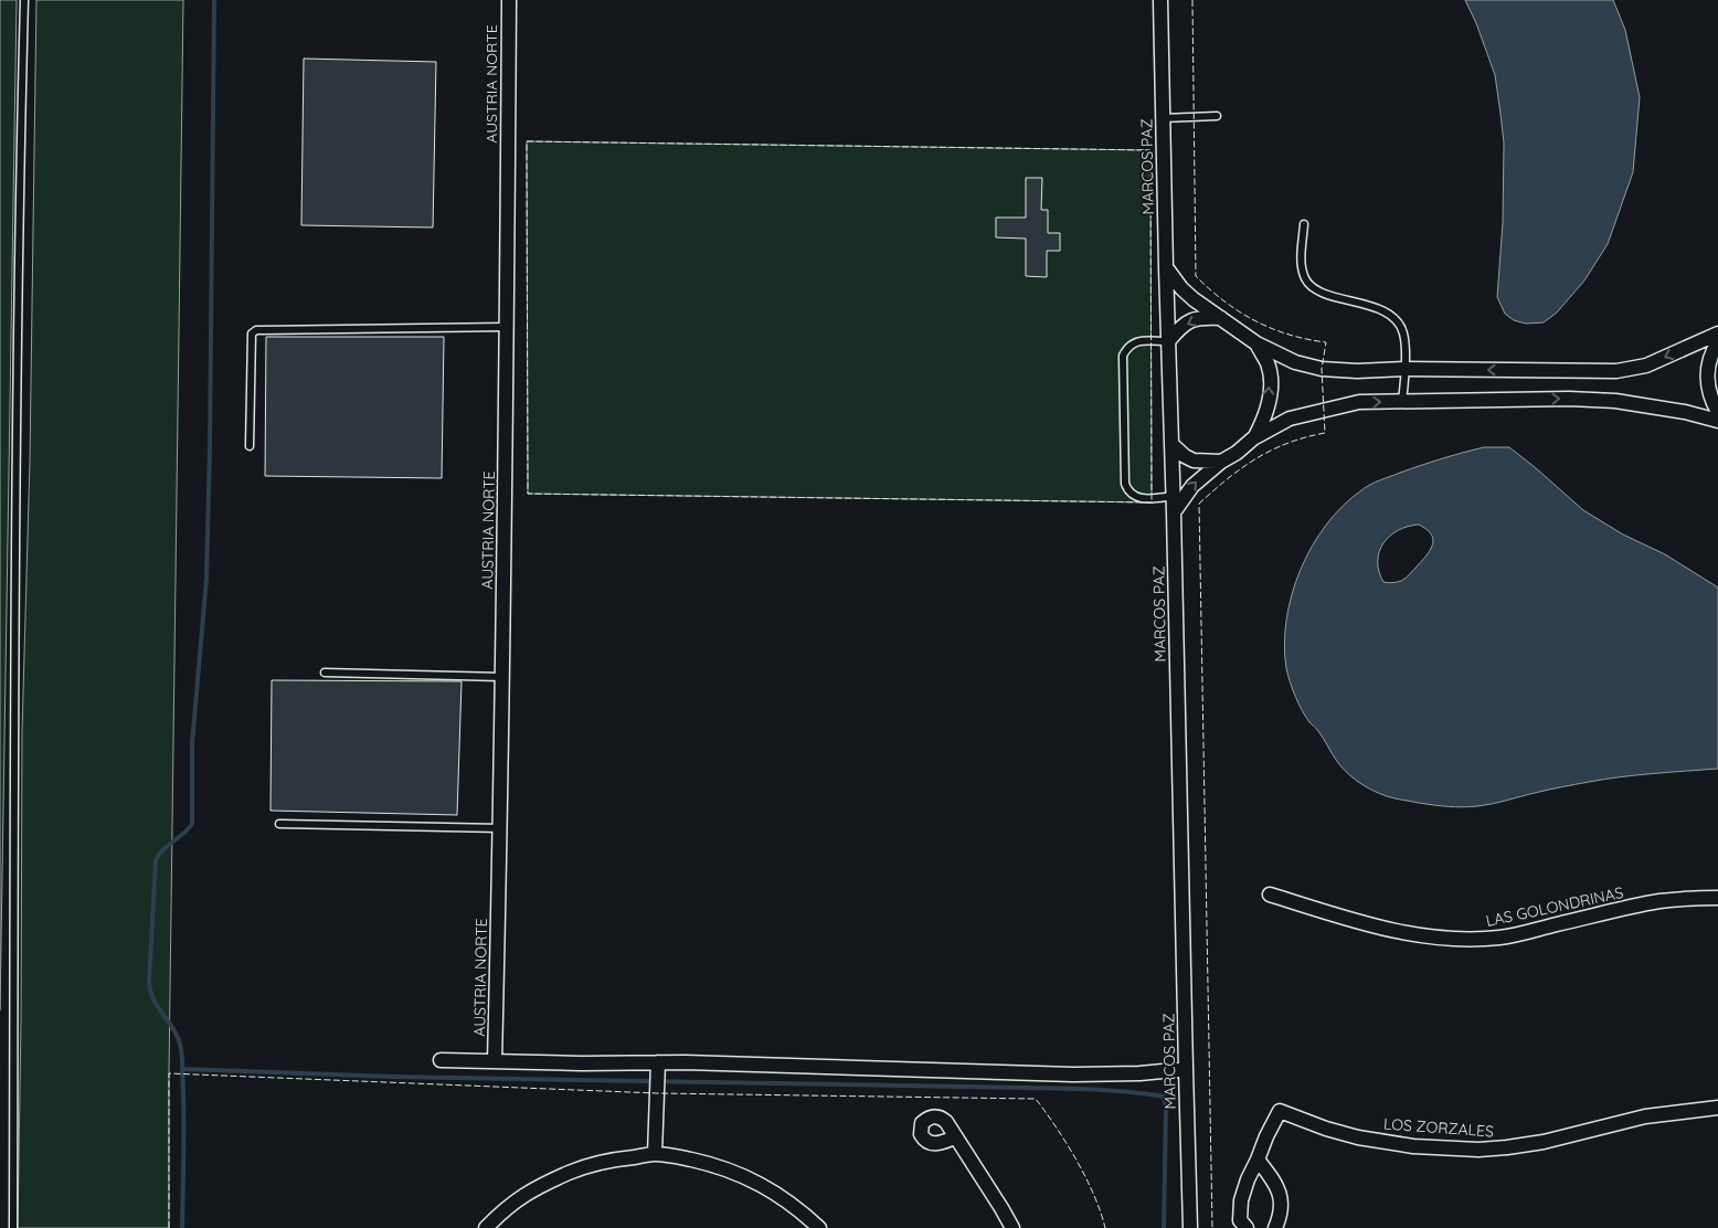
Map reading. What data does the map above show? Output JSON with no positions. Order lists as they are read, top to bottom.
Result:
{
  "streets": {
    "street": [
      "AUSTRIA NORTE",
      "MARCOS PAZ",
      "LAS GOLONDRINAS",
      "LOS ZORZALES"
    ]
  }
}
